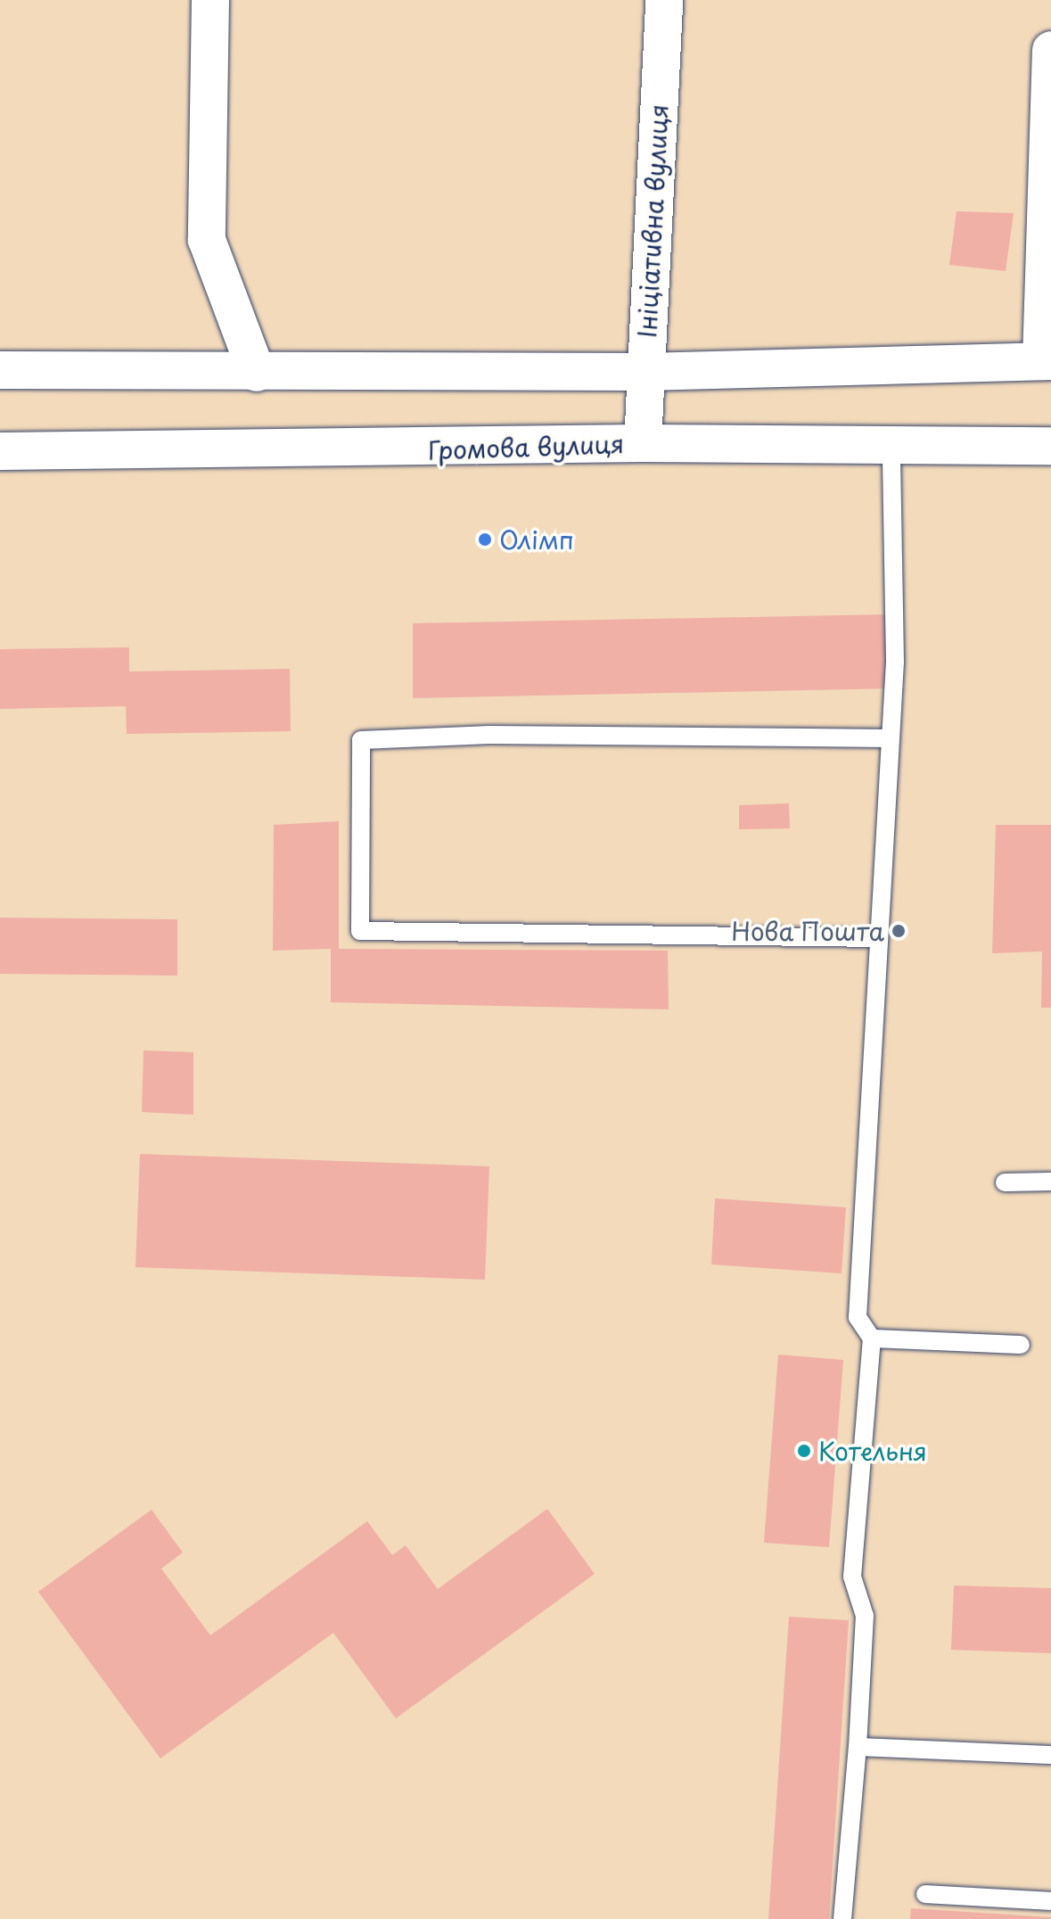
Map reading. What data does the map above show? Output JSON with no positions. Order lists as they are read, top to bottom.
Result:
{
  "streets": {
    "street": ["Ініціативна вулиця", "Громова вулиця"]
  },
  "crossings": [
    ["Ініціативна вулиця", "Громова вулиця"]
  ],
  "places": ["Олімп", "Нова Пошта", "Котельня"]
}
